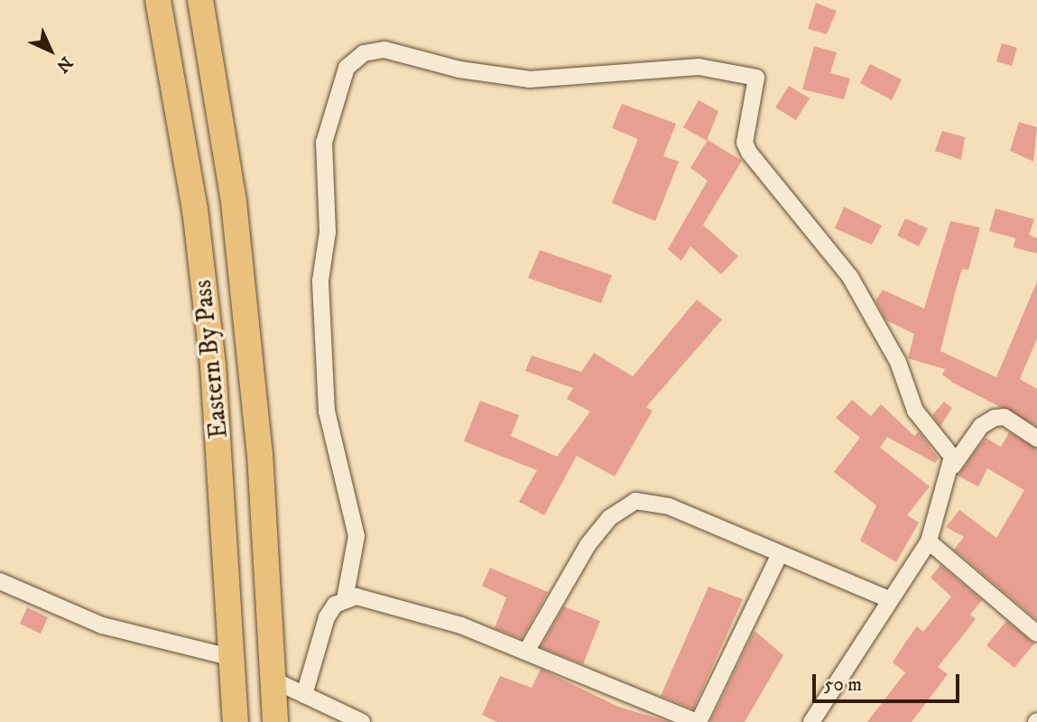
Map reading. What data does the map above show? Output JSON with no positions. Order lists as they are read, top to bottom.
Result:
{
  "streets": {
    "main road": ["Eastern By Pass"]
  },
  "scale_bar": "50 m",
  "north": "bottom right"
}
